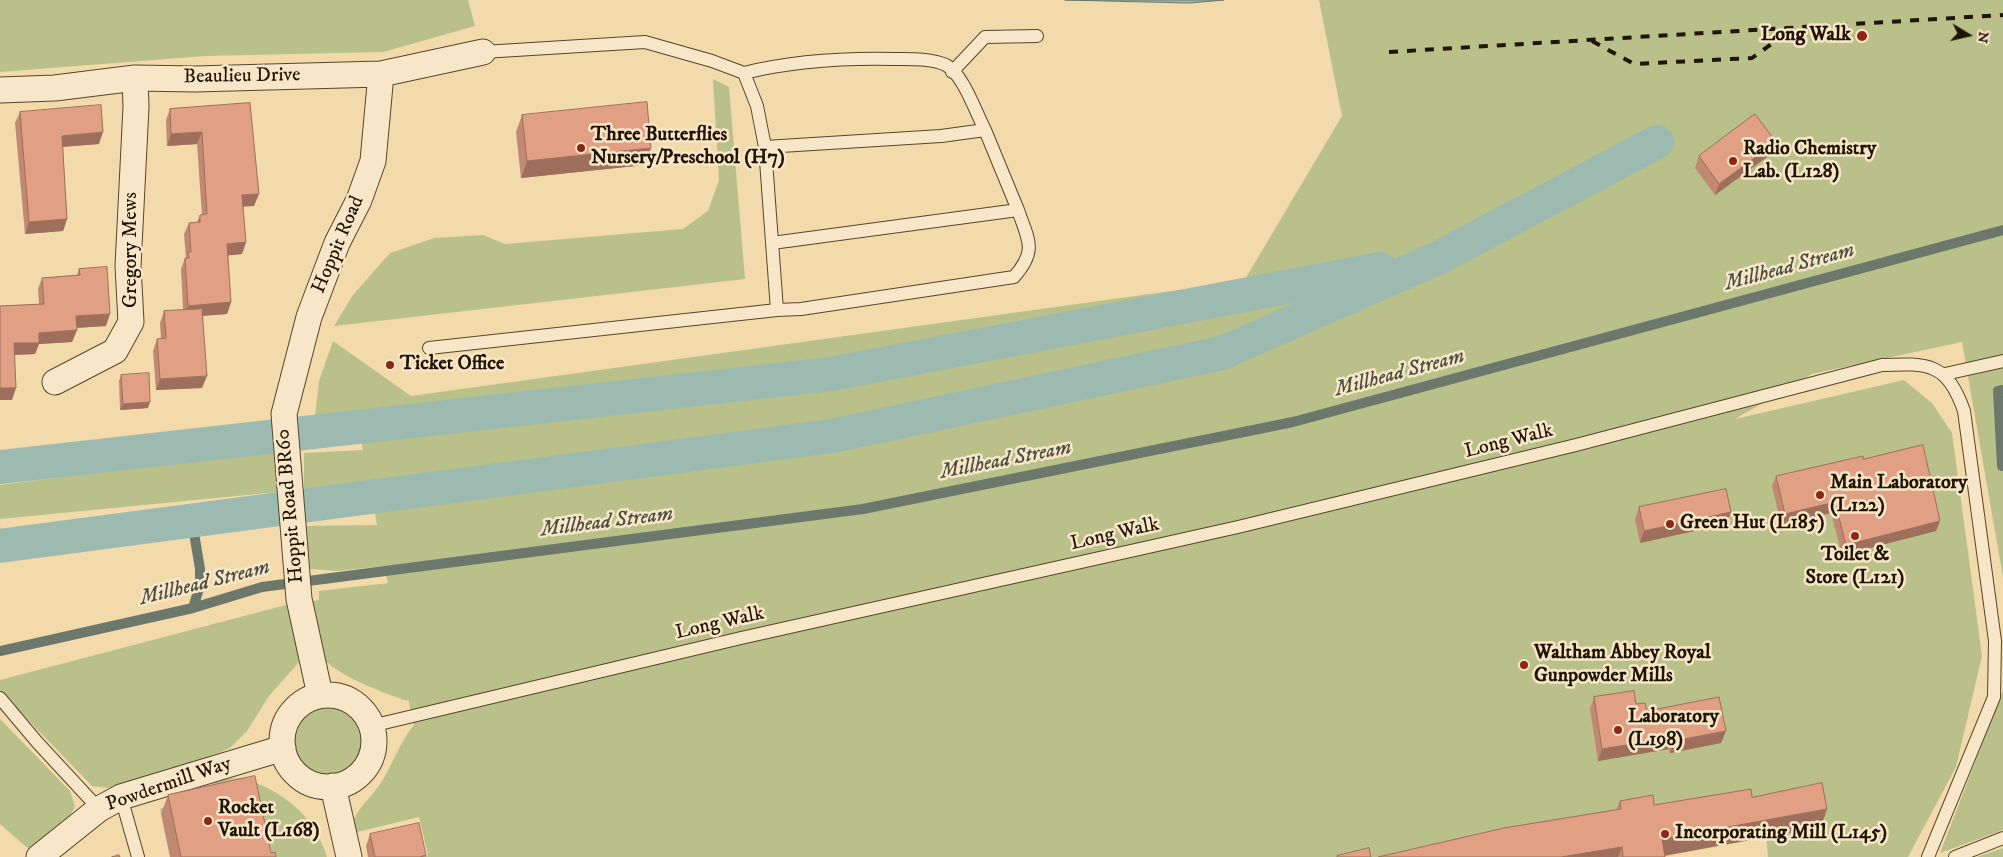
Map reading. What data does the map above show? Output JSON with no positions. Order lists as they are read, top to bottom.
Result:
{
  "streets": {
    "street": [
      "Beaulieu Drive",
      "Hoppit Road",
      "Gregory Mews",
      "Hoppit Road BR60",
      "Powdermill Way"
    ],
    "lane": ["Long Walk"]
  },
  "crossings": [
    ["Beaulieu Drive", "Hoppit Road"],
    ["Beaulieu Drive", "Gregory Mews"],
    ["Hoppit Road", "Hoppit Road BR60"],
    ["Long Walk", "Hoppit Road BR60"],
    ["Long Walk", "Powdermill Way"],
    ["Hoppit Road BR60", "Powdermill Way"]
  ],
  "water": ["Millhead Stream"],
  "places": [
    "Long Walk",
    "Three Butterflies Nursery/Preschool (H7)",
    "Radio Chemistry Lab. (L128)",
    "Ticket Office",
    "Main Laboratory (L122)",
    "Green Hut (L185)",
    "Toilet & Store (L121)",
    "Waltham Abbey Royal Gunpowder Mills",
    "Laboratory (L198)",
    "Rocket Vault (L168)",
    "Incorporating Mill (L145)"
  ],
  "north": "right"
}
